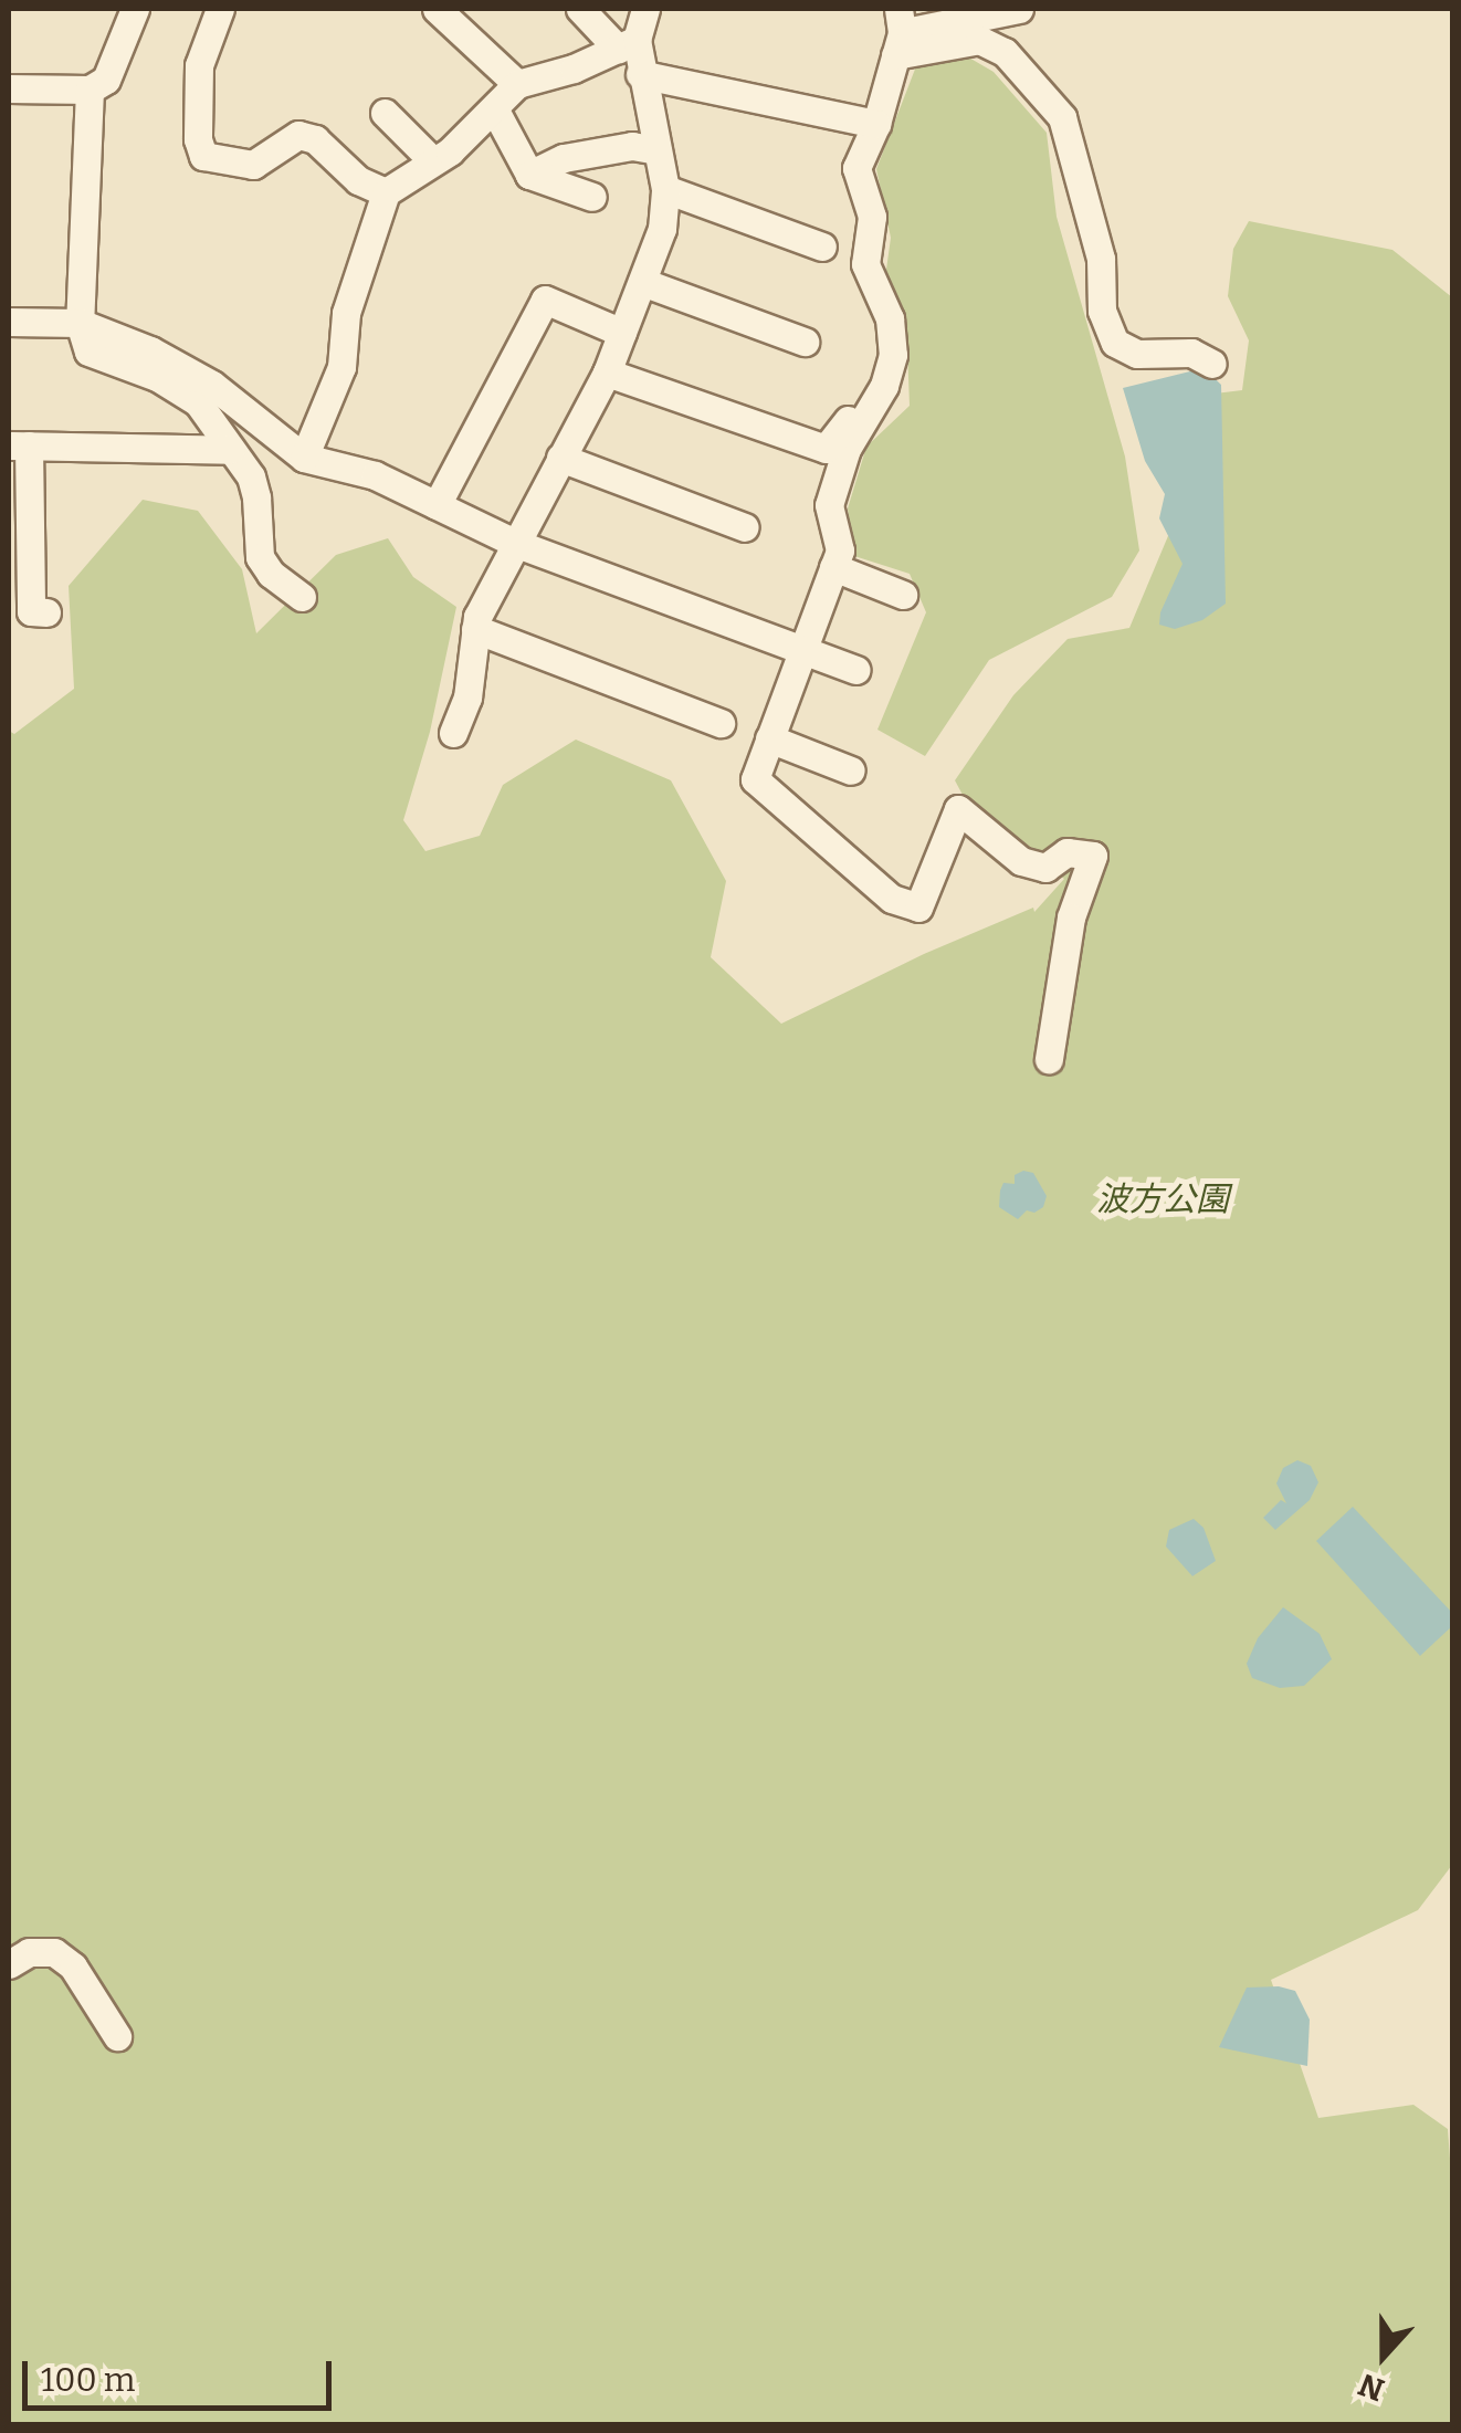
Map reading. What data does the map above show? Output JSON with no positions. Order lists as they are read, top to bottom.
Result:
{
  "parks": ["波方公園"],
  "scale_bar": "100 m",
  "north": "bottom"
}
